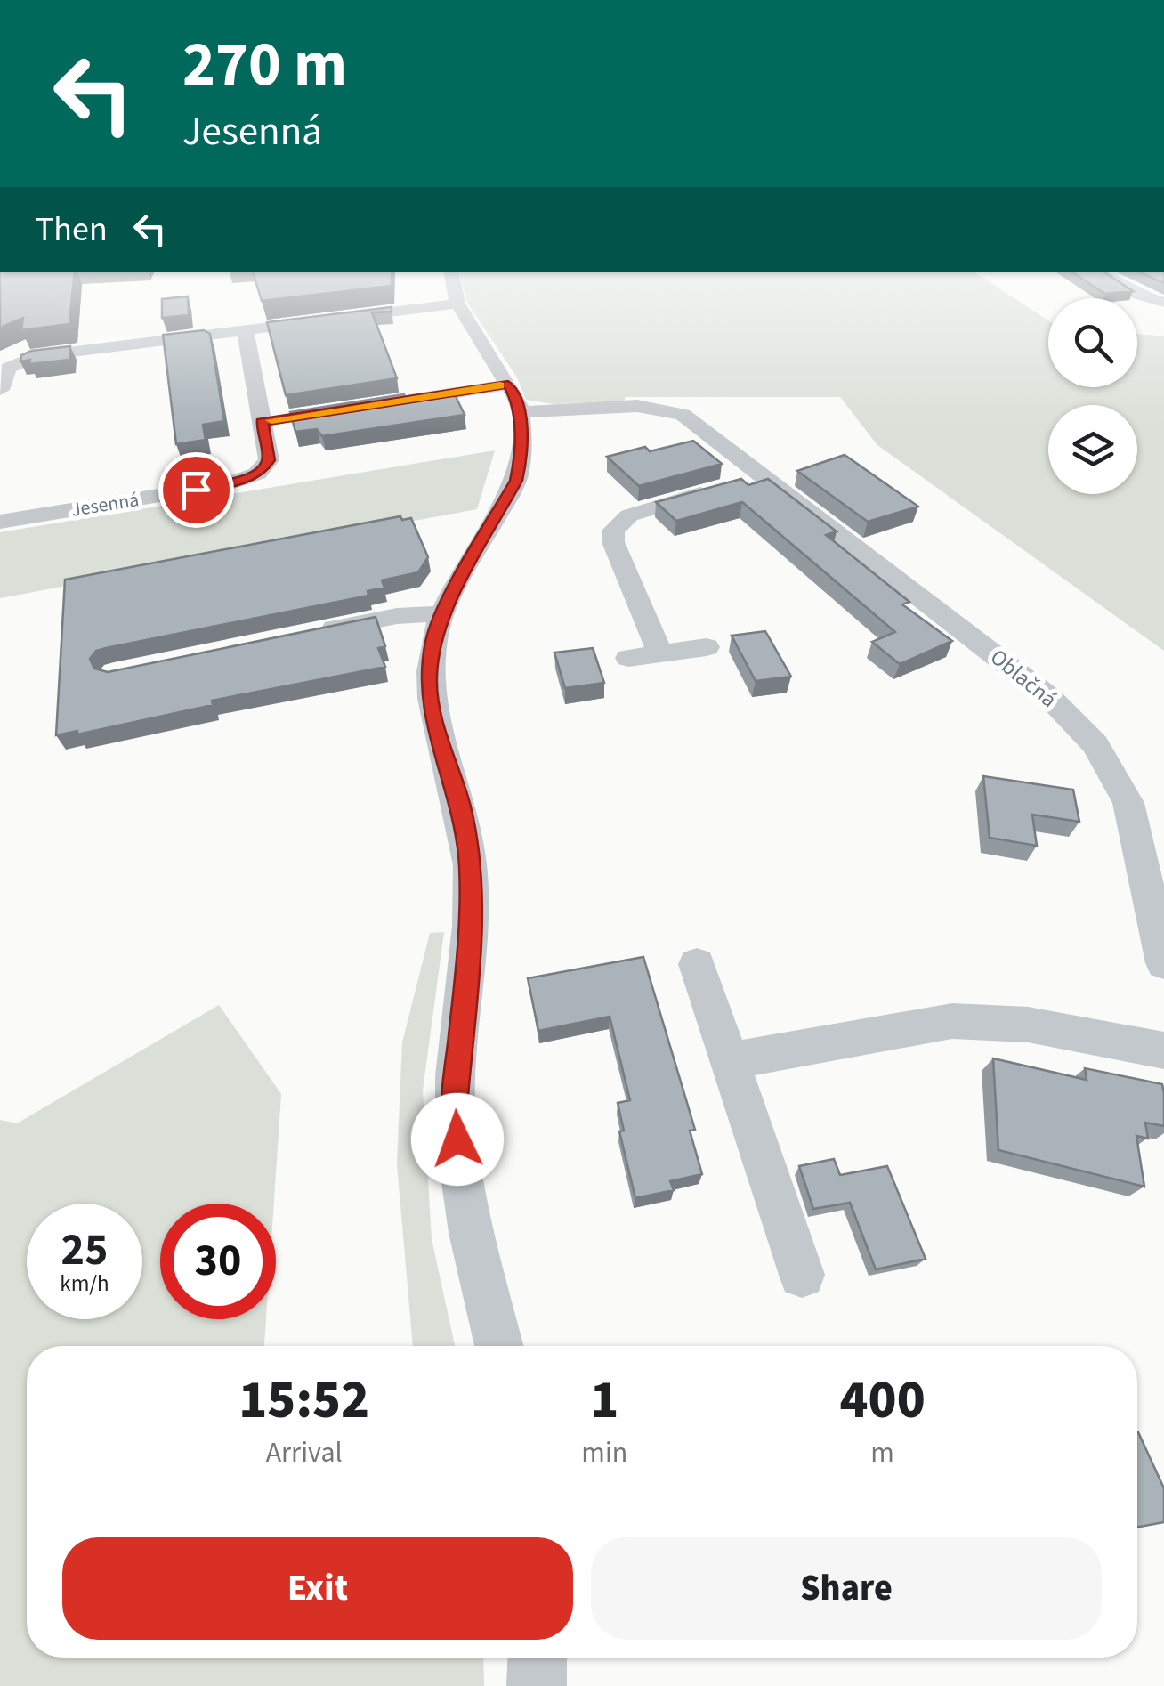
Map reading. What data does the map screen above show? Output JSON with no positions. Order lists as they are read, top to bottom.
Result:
{
  "streets": {
    "street": ["Jesenná", "Oblačná"]
  },
  "page": {
    "turn": ["270 m", "Jesenná"],
    "then": "Then",
    "speed": "25 km/h",
    "limit": "30",
    "eta": [
      "15:52",
      "Arrival",
      "1",
      "min",
      "400",
      "m"
    ],
    "buttons": ["Exit", "Share"]
  }
}
